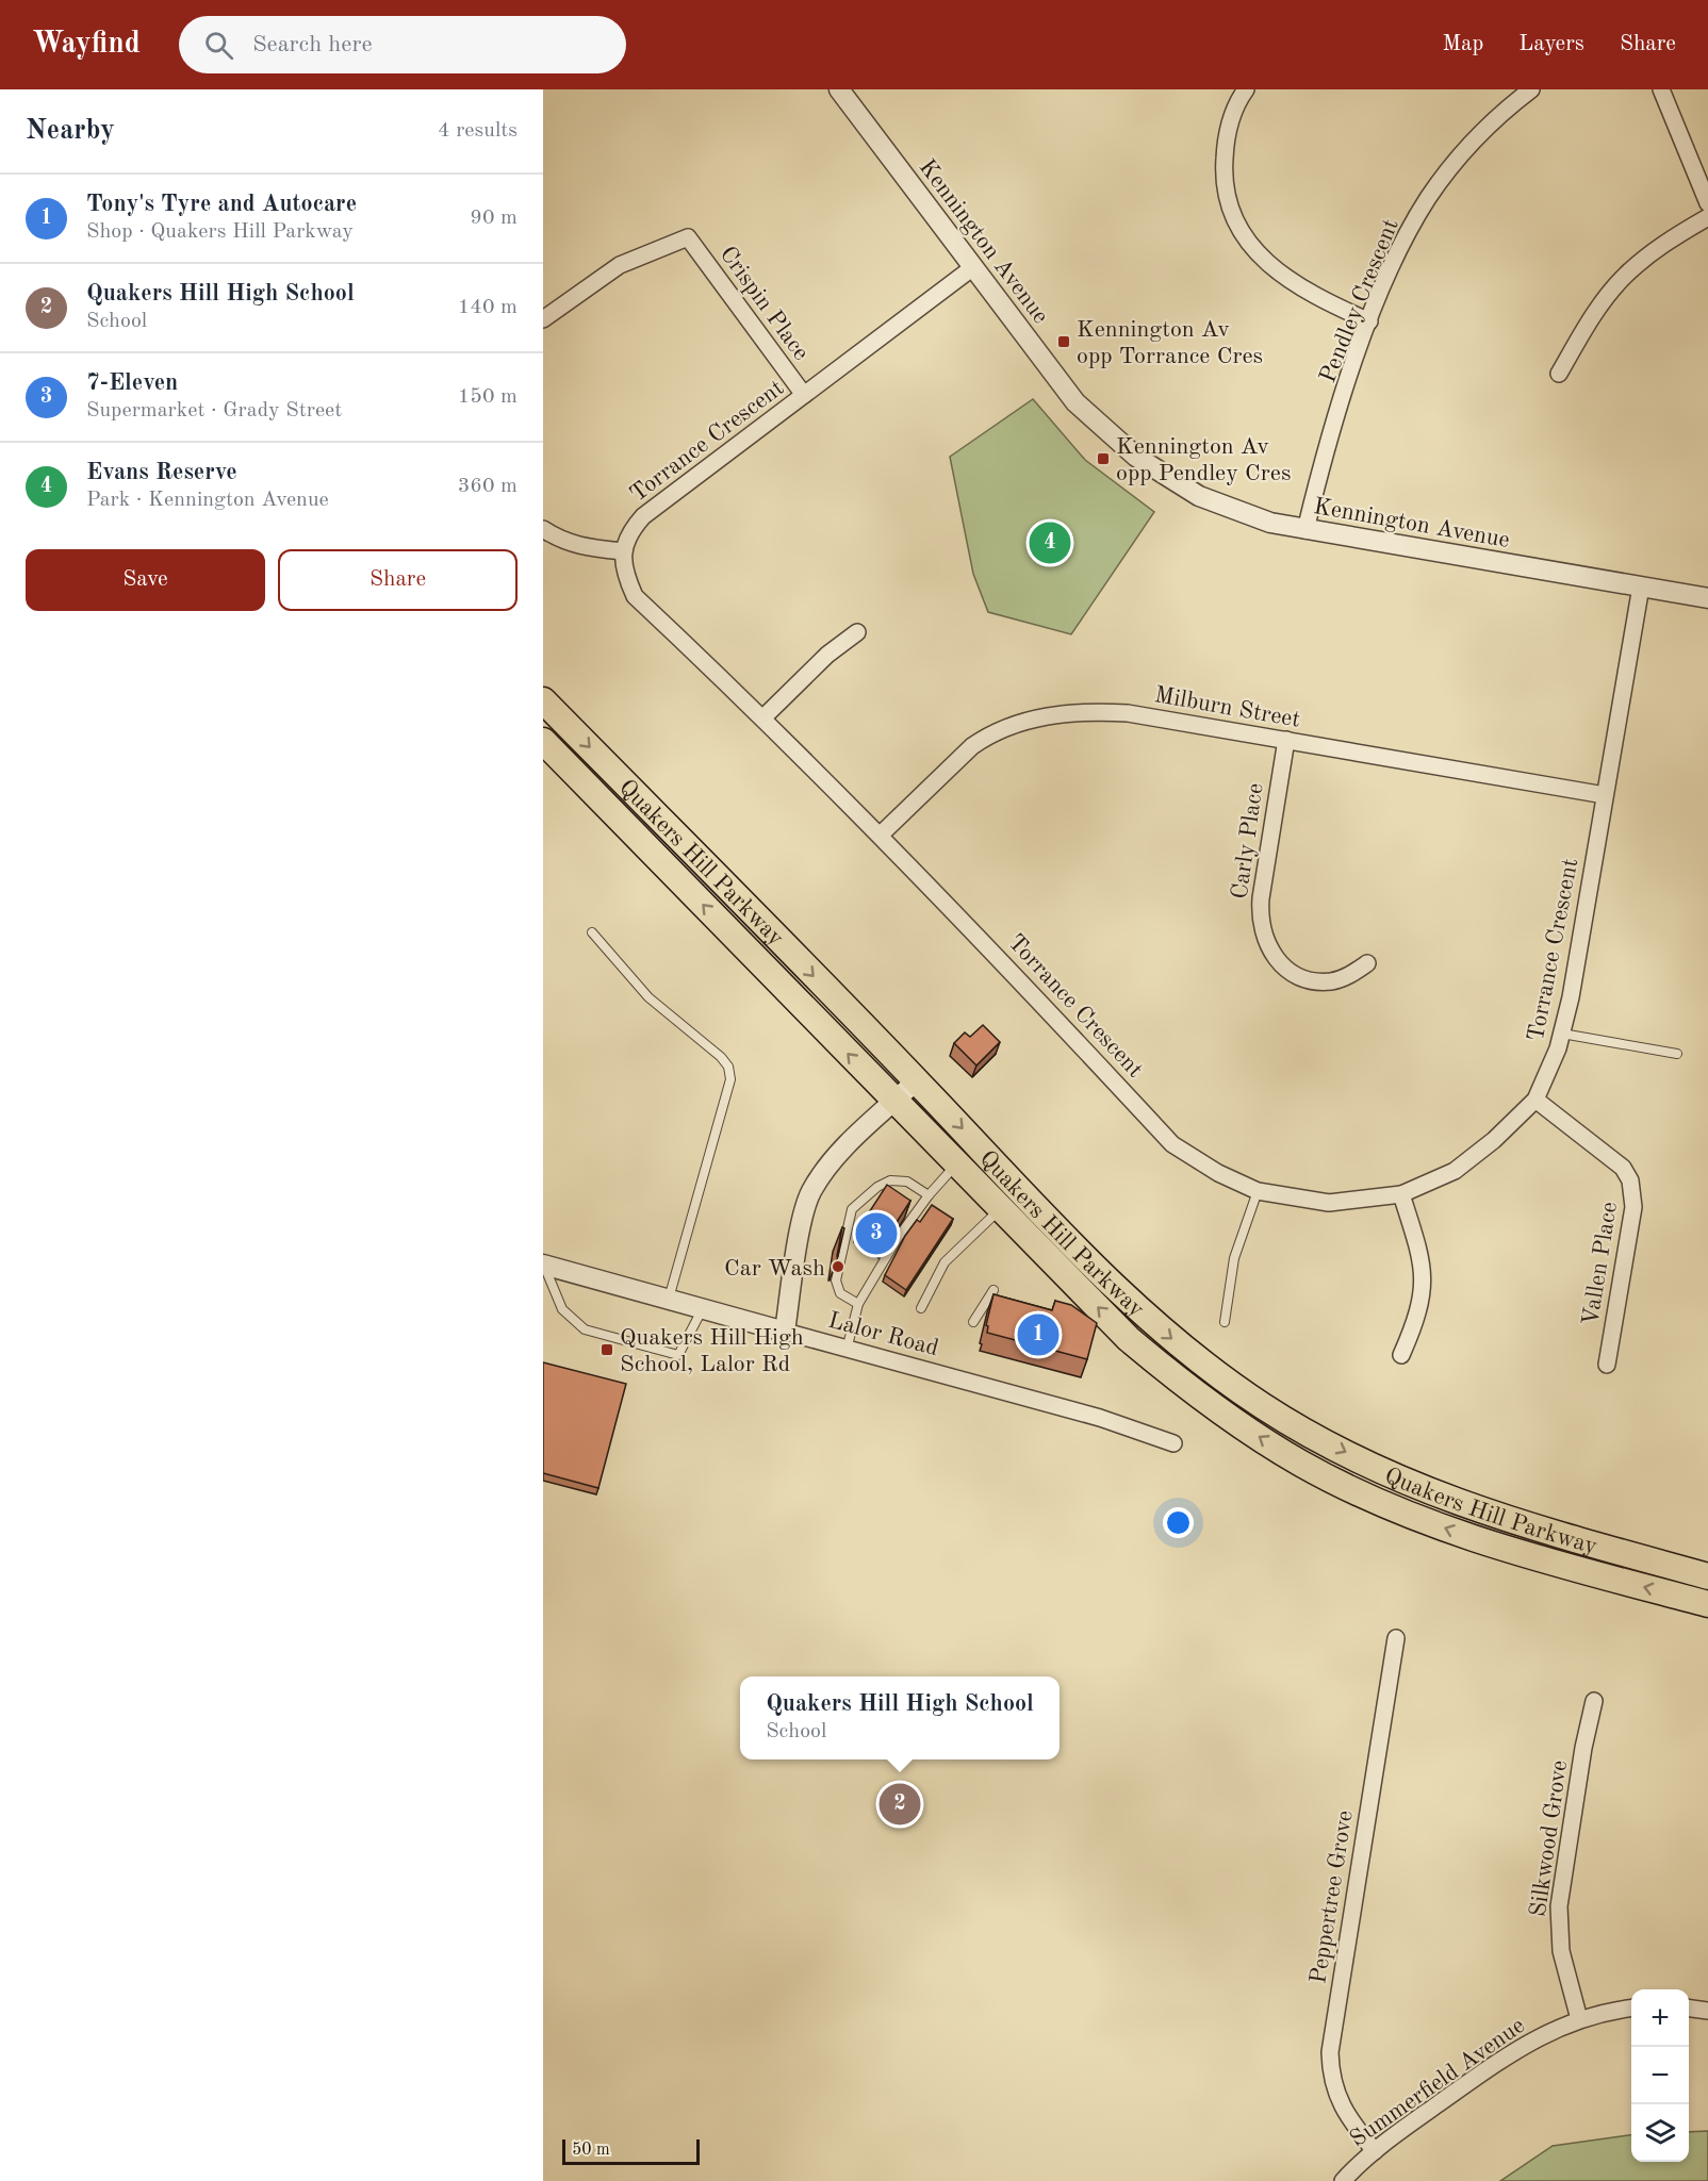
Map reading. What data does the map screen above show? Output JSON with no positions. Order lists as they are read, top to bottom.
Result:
{
  "streets": {
    "main road": ["Quakers Hill Parkway"],
    "street": [
      "Kennington Avenue",
      "Pendley Crescent",
      "Crispin Place",
      "Torrance Crescent",
      "Milburn Street",
      "Carly Place",
      "Vallen Place",
      "Lalor Road",
      "Silkwood Grove",
      "Peppertree Grove",
      "Summerfield Avenue"
    ]
  },
  "crossings": [
    ["Kennington Avenue", "Pendley Crescent"],
    ["Kennington Avenue", "Torrance Crescent"],
    ["Crispin Place", "Torrance Crescent"],
    ["Torrance Crescent", "Milburn Street"],
    ["Torrance Crescent", "Vallen Place"],
    ["Milburn Street", "Carly Place"],
    ["Silkwood Grove", "Summerfield Avenue"],
    ["Peppertree Grove", "Summerfield Avenue"]
  ],
  "places": {
    "transit": ["Kennington Av opp Torrance Cres", "Kennington Av opp Pendley Cres", "Quakers Hill High School, Lalor Rd"],
    "other": ["Car Wash"]
  },
  "scale_bar": "50 m",
  "page": {
    "header": "Wayfind",
    "search": "Search here",
    "nav": ["Map", "Layers", "Share"],
    "heading": ["Nearby", "4 results"],
    "list": [
      {
        "mark": "1",
        "name": "Tony's Tyre and Autocare",
        "note": "Shop · Quakers Hill Parkway",
        "value": "90 m"
      },
      {
        "mark": "2",
        "name": "Quakers Hill High School",
        "note": "School",
        "value": "140 m"
      },
      {
        "mark": "3",
        "name": "7-Eleven",
        "note": "Supermarket · Grady Street",
        "value": "150 m"
      },
      {
        "mark": "4",
        "name": "Evans Reserve",
        "note": "Park · Kennington Avenue",
        "value": "360 m"
      }
    ],
    "pins": [
      "4",
      "3",
      "1",
      "2"
    ],
    "buttons": ["Save", "Share"],
    "popup": ["Quakers Hill High School", "School"],
    "map_buttons": ["+", "−"],
    "scale": "50 m"
  }
}
